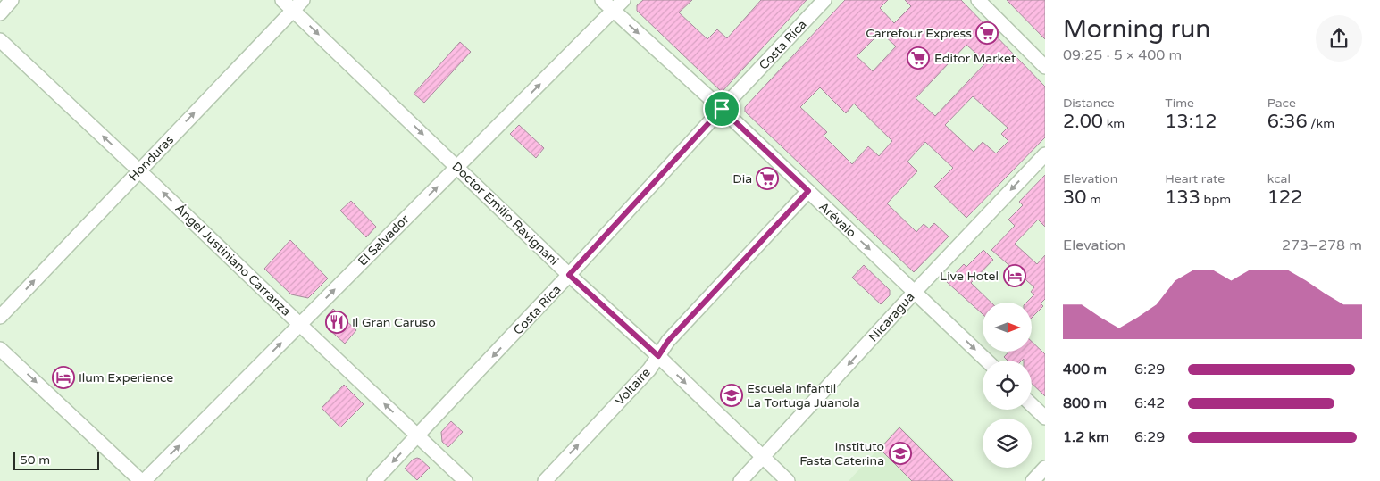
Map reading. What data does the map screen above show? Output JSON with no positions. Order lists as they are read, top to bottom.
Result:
{
  "streets": {
    "street": [
      "Costa Rica",
      "Honduras",
      "Doctor Emilio Ravignani",
      "Arévalo",
      "El Salvador",
      "Ángel Justiniano Carranza",
      "Nicaragua",
      "Voltaire"
    ]
  },
  "crossings": [
    ["Costa Rica", "Doctor Emilio Ravignani"],
    ["Costa Rica", "Arévalo"],
    ["Costa Rica", "Ángel Justiniano Carranza"],
    ["Honduras", "Doctor Emilio Ravignani"],
    ["Honduras", "Ángel Justiniano Carranza"],
    ["Doctor Emilio Ravignani", "El Salvador"],
    ["Doctor Emilio Ravignani", "Nicaragua"],
    ["Doctor Emilio Ravignani", "Voltaire"],
    ["Arévalo", "El Salvador"],
    ["Arévalo", "Nicaragua"],
    ["Arévalo", "Voltaire"],
    ["El Salvador", "Ángel Justiniano Carranza"]
  ],
  "one_way": [
    "Costa Rica",
    "Honduras",
    "Doctor Emilio Ravignani",
    "Arévalo",
    "El Salvador",
    "Ángel Justiniano Carranza",
    "Nicaragua",
    "Voltaire"
  ],
  "places": {
    "supermarket": ["Carrefour Express", "Editor Market", "Dia"],
    "hotel": ["Live Hotel", "Ilum Experience"],
    "restaurant": ["Il Gran Caruso"],
    "school or university": ["Escuela Infantil La Tortuga Juanola", "Instituto Fasta Caterina"]
  },
  "scale_bar": "50 m",
  "north": "right",
  "page": {
    "heading": ["Morning run", "09:25 · 5 × 400 m"],
    "stats": [
      ["Distance", "2.00 km"],
      ["Time", "13:12"],
      ["Pace", "6:36 /km"],
      ["Elevation", "30 m"],
      ["Heart rate", "133 bpm"],
      ["kcal", "122"]
    ],
    "chart": ["Elevation", "273–278 m"],
    "list": [
      {
        "name": "400 m",
        "note": "6:29"
      },
      {
        "name": "800 m",
        "note": "6:42"
      },
      {
        "name": "1.2 km",
        "note": "6:29"
      }
    ],
    "scale": "50 m"
  }
}
